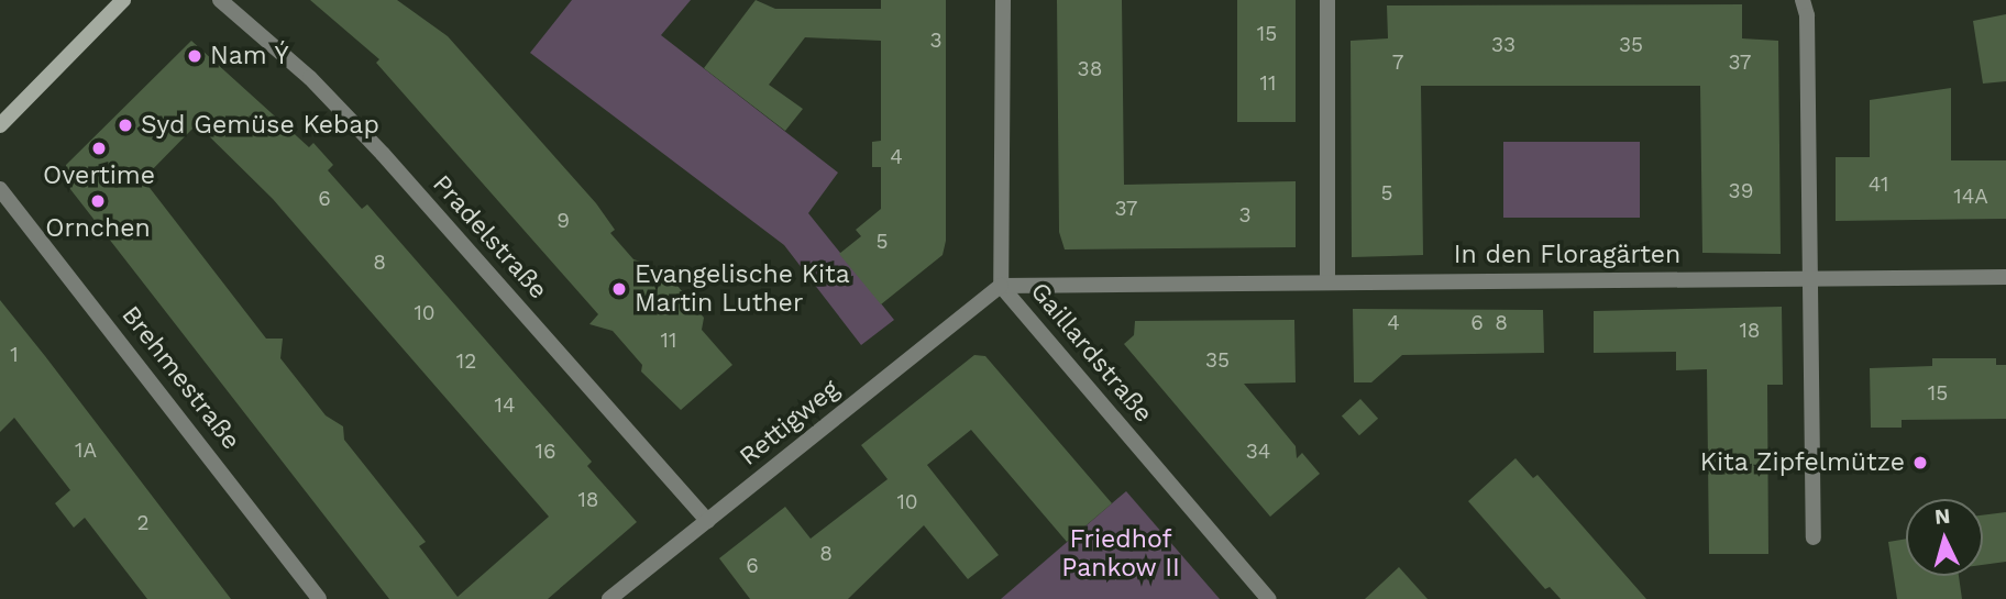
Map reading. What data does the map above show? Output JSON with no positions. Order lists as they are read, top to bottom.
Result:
{
  "streets": {
    "street": [
      "Pradelstraße",
      "In den Floragärten",
      "Gaillardstraße",
      "Brehmestraße",
      "Rettigweg"
    ]
  },
  "crossings": [
    ["Pradelstraße", "Rettigweg"],
    ["In den Floragärten", "Gaillardstraße"],
    ["In den Floragärten", "Rettigweg"],
    ["Gaillardstraße", "Rettigweg"]
  ],
  "parks": ["Friedhof Pankow II"],
  "places": [
    "Nam Ý",
    "Syd Gemüse Kebap",
    "Overtime",
    "Ornchen",
    "Evangelische Kita Martin Luther",
    "Kita Zipfelmütze"
  ],
  "house_numbers": [
    "15",
    "3",
    "33",
    "35",
    "7",
    "37",
    "38",
    "11",
    "4",
    "41",
    "39",
    "5",
    "14A",
    "6",
    "37",
    "3",
    "9",
    "5",
    "8",
    "10",
    "4",
    "6",
    "8",
    "18",
    "11",
    "1",
    "35",
    "12",
    "15",
    "14",
    "1A",
    "16",
    "34",
    "18",
    "10",
    "2",
    "8",
    "6"
  ],
  "north": "top"
}
